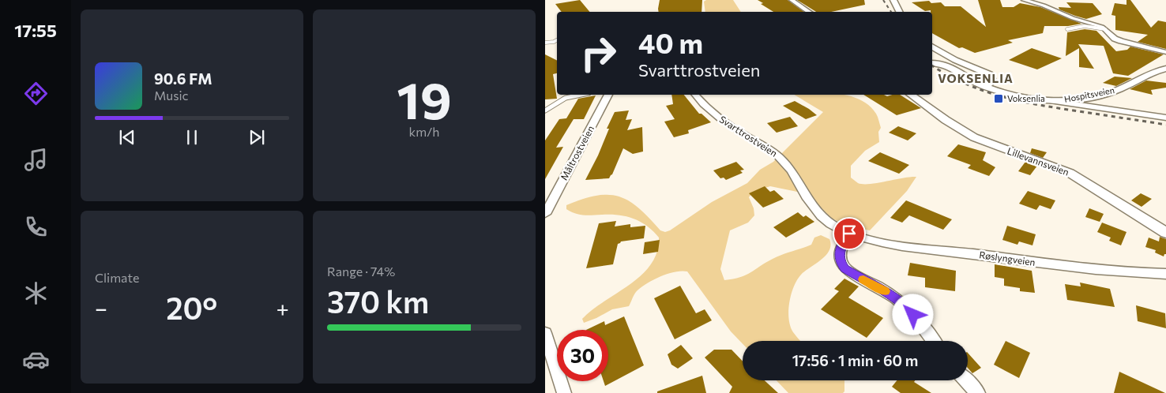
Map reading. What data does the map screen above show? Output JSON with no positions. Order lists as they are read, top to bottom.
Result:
{
  "streets": {
    "street": [
      "Hospitsveien",
      "Svarttrostveien",
      "Måltrostveien",
      "Lillevannsveien",
      "Røslyngveien"
    ]
  },
  "crossings": [
    ["Svarttrostveien", "Røslyngveien"]
  ],
  "districts": ["VOKSENLIA"],
  "places": {
    "transit": ["Voksenlia"]
  },
  "page": {
    "tabs": "17:55",
    "tile": [
      ["19", "km/h"],
      "Climate",
      ["Range · 74%", "370 km"]
    ],
    "turn": ["40 m", "Svarttrostveien"],
    "song": ["90.6 FM", "Music"],
    "heat": ["−", "20°", "+"],
    "limit": "30",
    "trip": "17:56 · 1 min · 60 m"
  }
}
